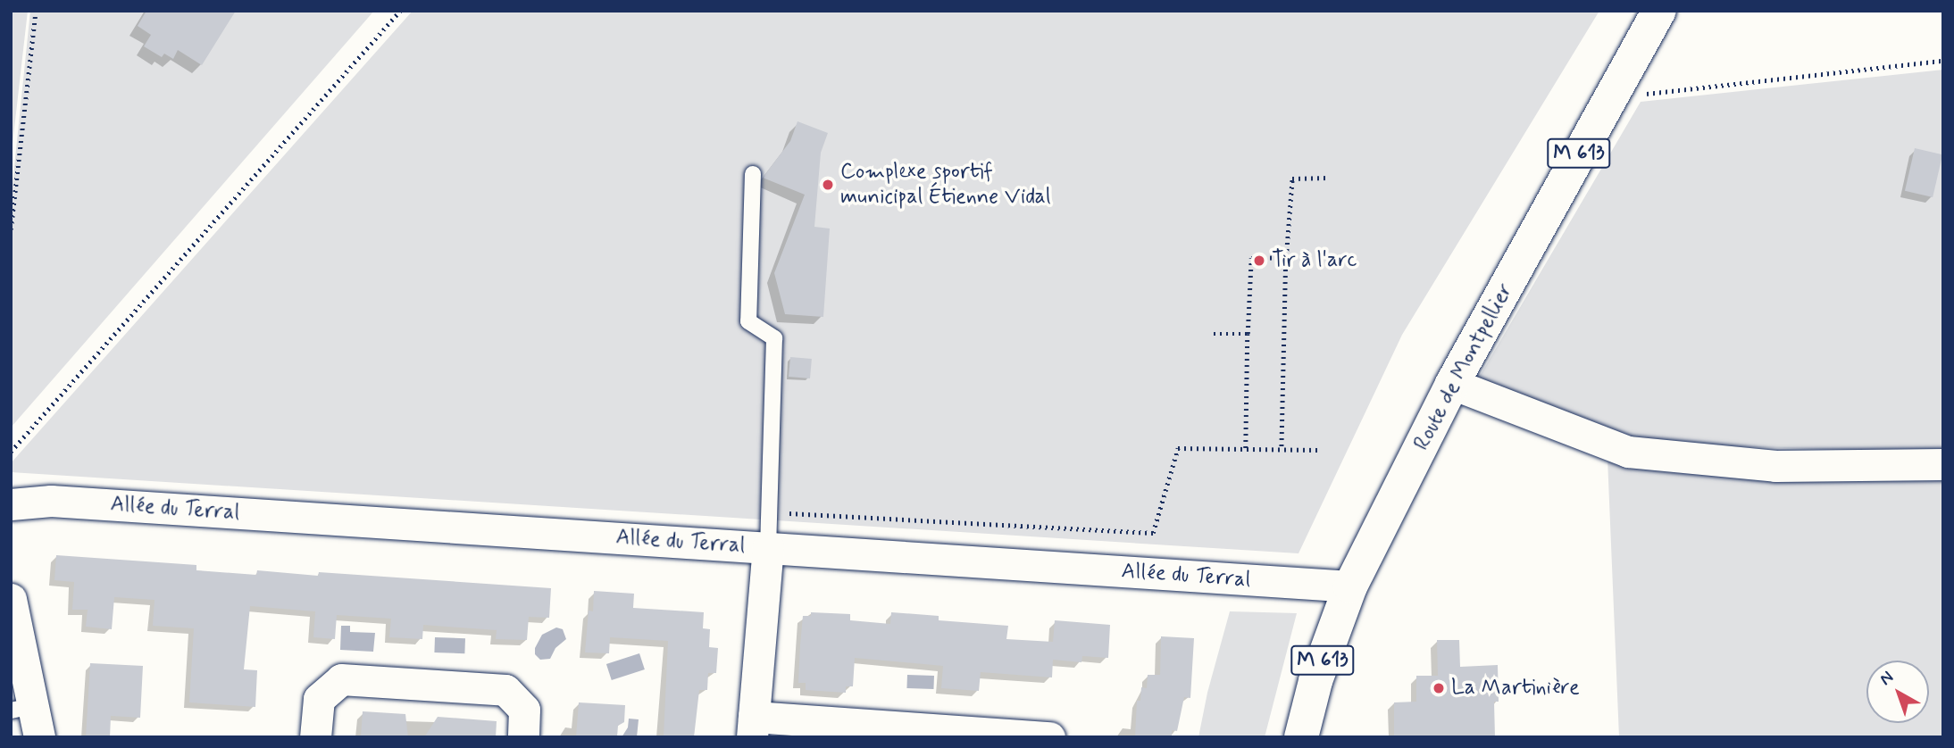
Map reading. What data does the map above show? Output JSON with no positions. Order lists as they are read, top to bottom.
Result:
{
  "streets": {
    "main road": ["M 613", "Route de Montpellier"],
    "street": ["Allée du Terral"]
  },
  "crossings": [
    ["Route de Montpellier", "Allée du Terral"]
  ],
  "places": ["Complexe sportif municipal Étienne Vidal", "Tir à l'arc", "La Martinière"],
  "north": "top left"
}
